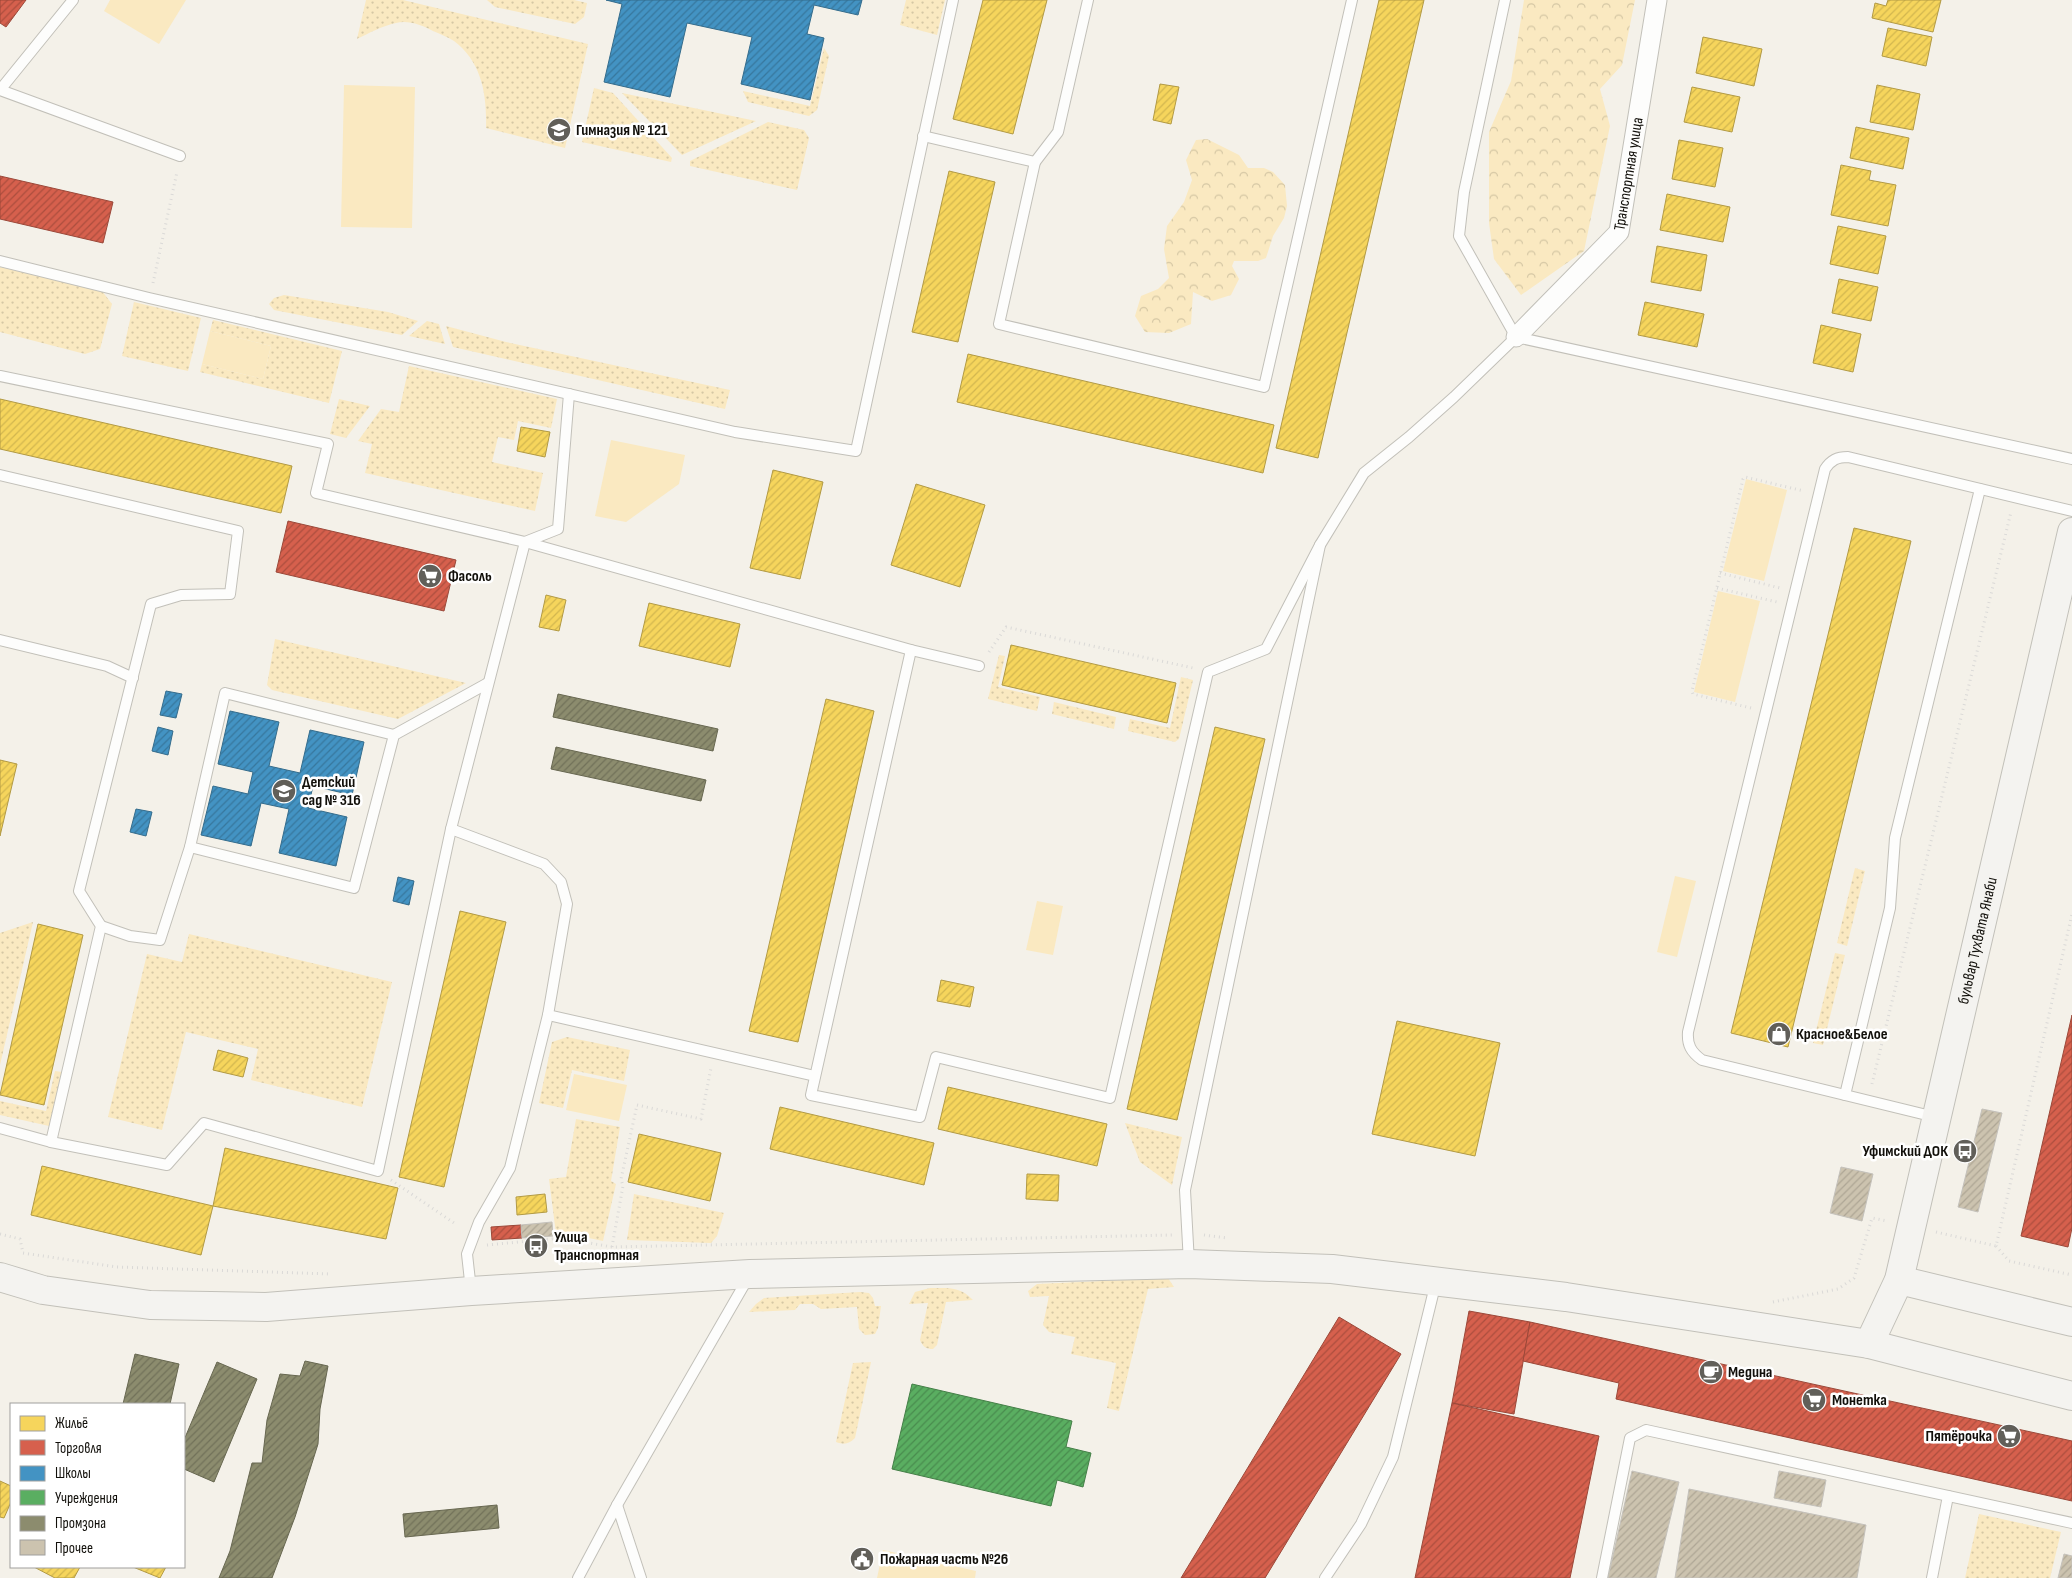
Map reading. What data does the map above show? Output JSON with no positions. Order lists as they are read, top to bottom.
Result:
{
  "streets": {
    "street": ["Транспортная улица", "бульвар Тухвата Янаби"]
  },
  "places": {
    "school or university": ["Гимназия № 121", "Детский сад № 316"],
    "supermarket": ["Фасоль", "Монетка", "Пятёрочка"],
    "shop": ["Красное&Белое"],
    "bus stop": ["Уфимский ДОК", "Улица Транспортная"],
    "cafe": ["Медина"],
    "public building": ["Пожарная часть №26"]
  },
  "legend": [
    "Жильё",
    "Торговля",
    "Школы",
    "Учреждения",
    "Промзона",
    "Прочее"
  ]
}
